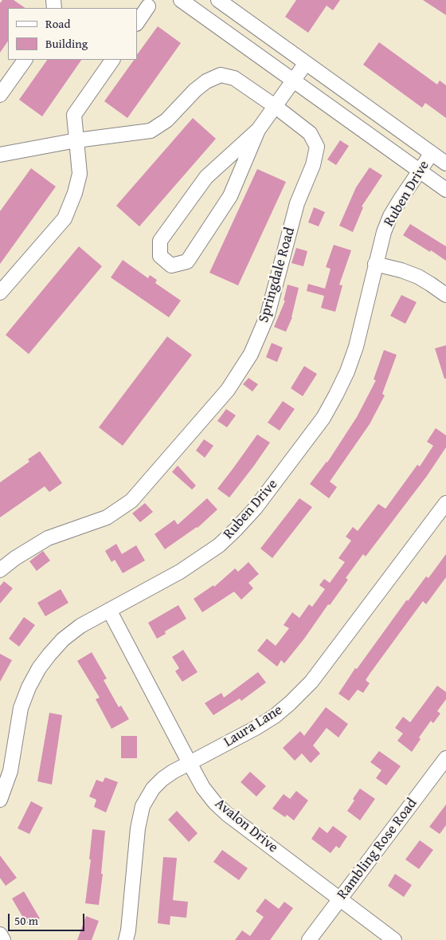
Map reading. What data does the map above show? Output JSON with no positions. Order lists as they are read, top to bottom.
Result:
{
  "streets": {
    "street": [
      "Ruben Drive",
      "Springdale Road",
      "Laura Lane",
      "Avalon Drive",
      "Rambling Rose Road"
    ]
  },
  "crossings": [
    ["Ruben Drive", "Avalon Drive"],
    ["Laura Lane", "Avalon Drive"],
    ["Avalon Drive", "Rambling Rose Road"]
  ],
  "legend": ["Road", "Building"],
  "scale_bar": "50 m"
}
